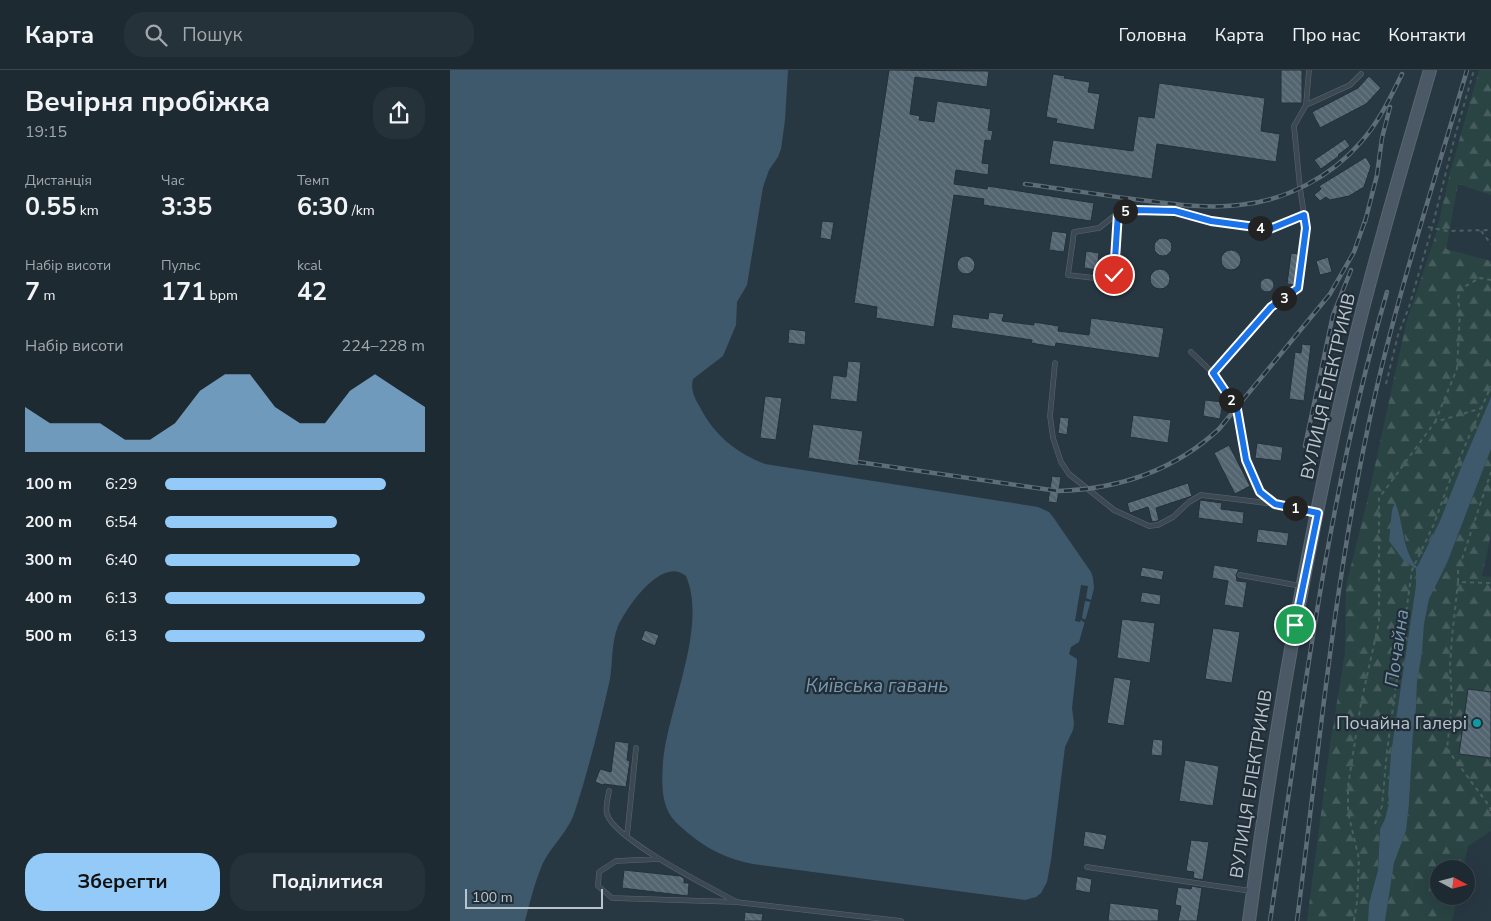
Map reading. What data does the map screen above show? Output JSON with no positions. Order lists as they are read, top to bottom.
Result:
{
  "streets": {
    "street": ["ВУЛИЦЯ ЕЛЕКТРИКІВ"]
  },
  "water": ["Почайна", "Київська гавань"],
  "places": ["Почайна Галері"],
  "scale_bar": "100 m",
  "north": "right",
  "page": {
    "header": "Карта",
    "search": "Пошук",
    "nav": [
      "Головна",
      "Карта",
      "Про нас",
      "Контакти"
    ],
    "heading": ["Вечірня пробіжка", "19:15"],
    "stats": [
      ["Дистанція", "0.55 km"],
      ["Час", "3:35"],
      ["Темп", "6:30 /km"],
      ["Набір висоти", "7 m"],
      ["Пульс", "171 bpm"],
      ["kcal", "42"]
    ],
    "pins": [
      "5",
      "4",
      "3",
      "2",
      "1"
    ],
    "chart": ["Набір висоти", "224–228 m"],
    "list": [
      {
        "name": "100 m",
        "note": "6:29"
      },
      {
        "name": "200 m",
        "note": "6:54"
      },
      {
        "name": "300 m",
        "note": "6:40"
      },
      {
        "name": "400 m",
        "note": "6:13"
      },
      {
        "name": "500 m",
        "note": "6:13"
      }
    ],
    "buttons": ["Зберегти", "Поділитися"],
    "scale": "100 m"
  }
}
